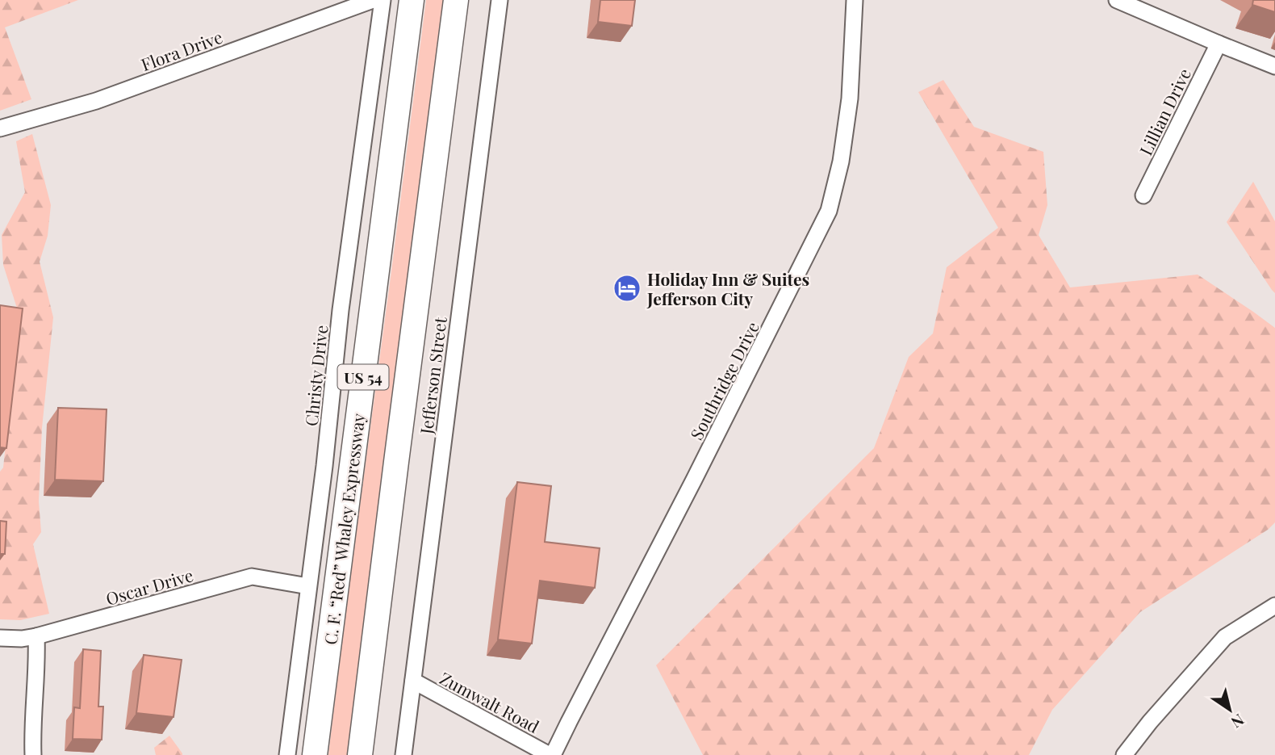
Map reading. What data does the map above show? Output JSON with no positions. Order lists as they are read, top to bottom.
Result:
{
  "streets": {
    "highway": ["US 54", "C. F. “Red” Whaley Expressway"],
    "street": [
      "Flora Drive",
      "Lillian Drive",
      "Christy Drive",
      "Jefferson Street",
      "Southridge Drive",
      "Oscar Drive",
      "Zumwalt Road"
    ]
  },
  "crossings": [
    ["Christy Drive", "Oscar Drive"],
    ["Jefferson Street", "Zumwalt Road"],
    ["Southridge Drive", "Zumwalt Road"]
  ],
  "places": {
    "hotel": ["Holiday Inn & Suites Jefferson City"]
  },
  "north": "bottom right"
}
